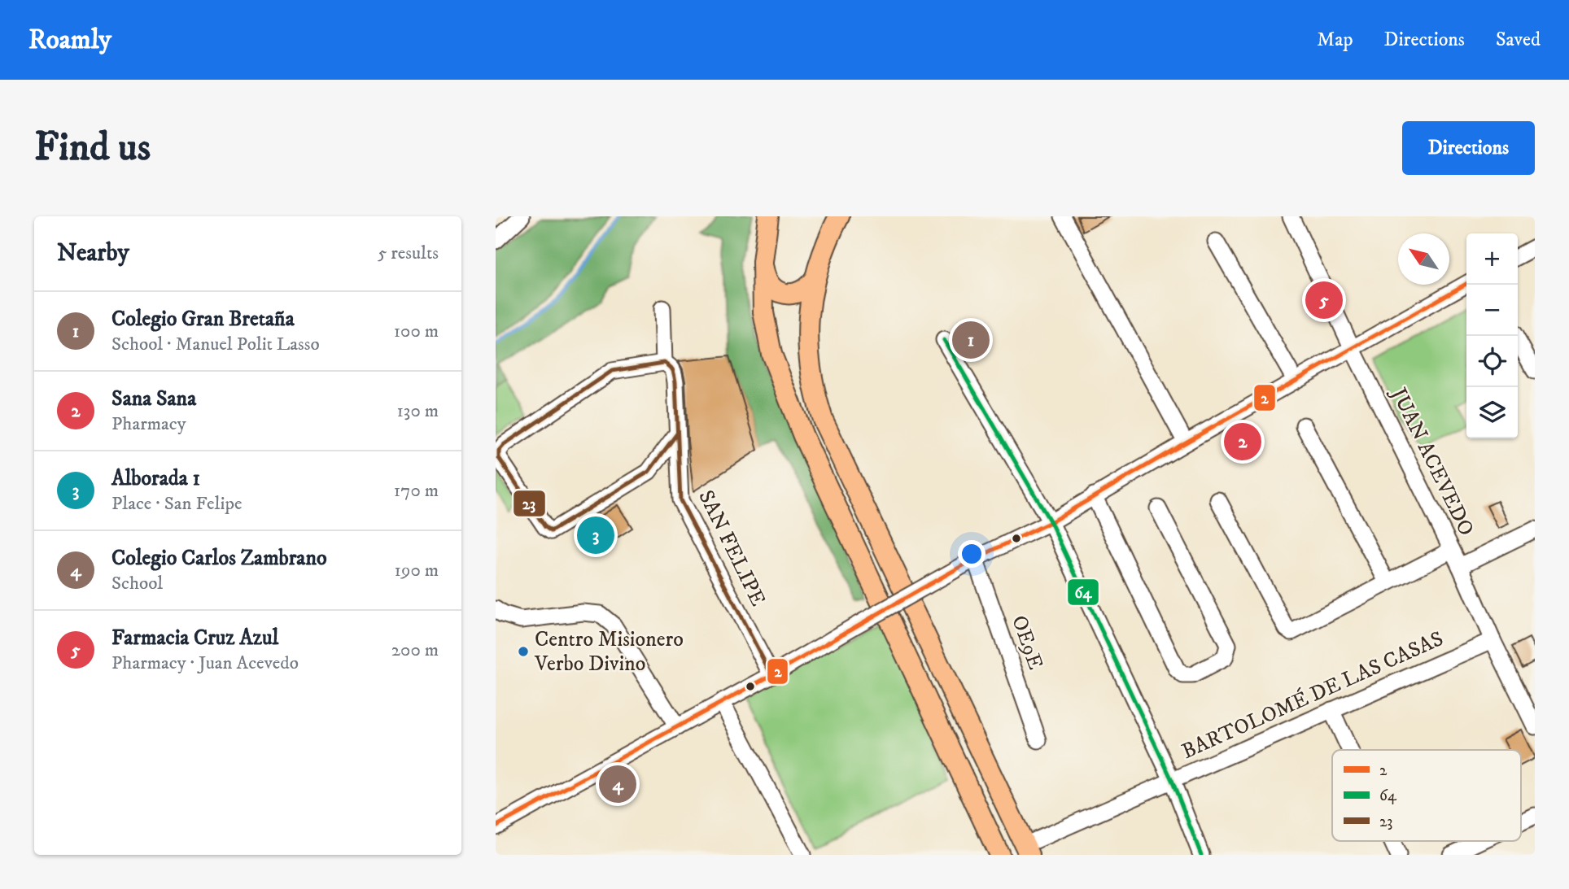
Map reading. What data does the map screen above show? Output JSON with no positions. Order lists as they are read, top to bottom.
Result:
{
  "streets": {
    "street": [
      "JUAN ACEVEDO",
      "SAN FELIPE",
      "OE9E",
      "BARTOLOMÉ DE LAS CASAS"
    ]
  },
  "crossings": [
    ["JUAN ACEVEDO", "BARTOLOMÉ DE LAS CASAS"]
  ],
  "places": ["Centro Misionero Verbo Divino"],
  "lines": ["transit line 2", "transit line 64", "transit line 23"],
  "legend": ["2", "64", "23"],
  "north": "top left",
  "page": {
    "header": "Roamly",
    "nav": ["Map", "Directions", "Saved"],
    "buttons": "Directions",
    "title": "Find us",
    "heading": ["Nearby", "5 results"],
    "map_buttons": ["+", "−"],
    "pins": [
      "5",
      "1",
      "2",
      "3",
      "4"
    ],
    "list": [
      {
        "mark": "1",
        "name": "Colegio Gran Bretaña",
        "note": "School · Manuel Polit Lasso",
        "value": "100 m"
      },
      {
        "mark": "2",
        "name": "Sana Sana",
        "note": "Pharmacy",
        "value": "130 m"
      },
      {
        "mark": "3",
        "name": "Alborada 1",
        "note": "Place · San Felipe",
        "value": "170 m"
      },
      {
        "mark": "4",
        "name": "Colegio Carlos Zambrano",
        "note": "School",
        "value": "190 m"
      },
      {
        "mark": "5",
        "name": "Farmacia Cruz Azul",
        "note": "Pharmacy · Juan Acevedo",
        "value": "200 m"
      }
    ]
  }
}
